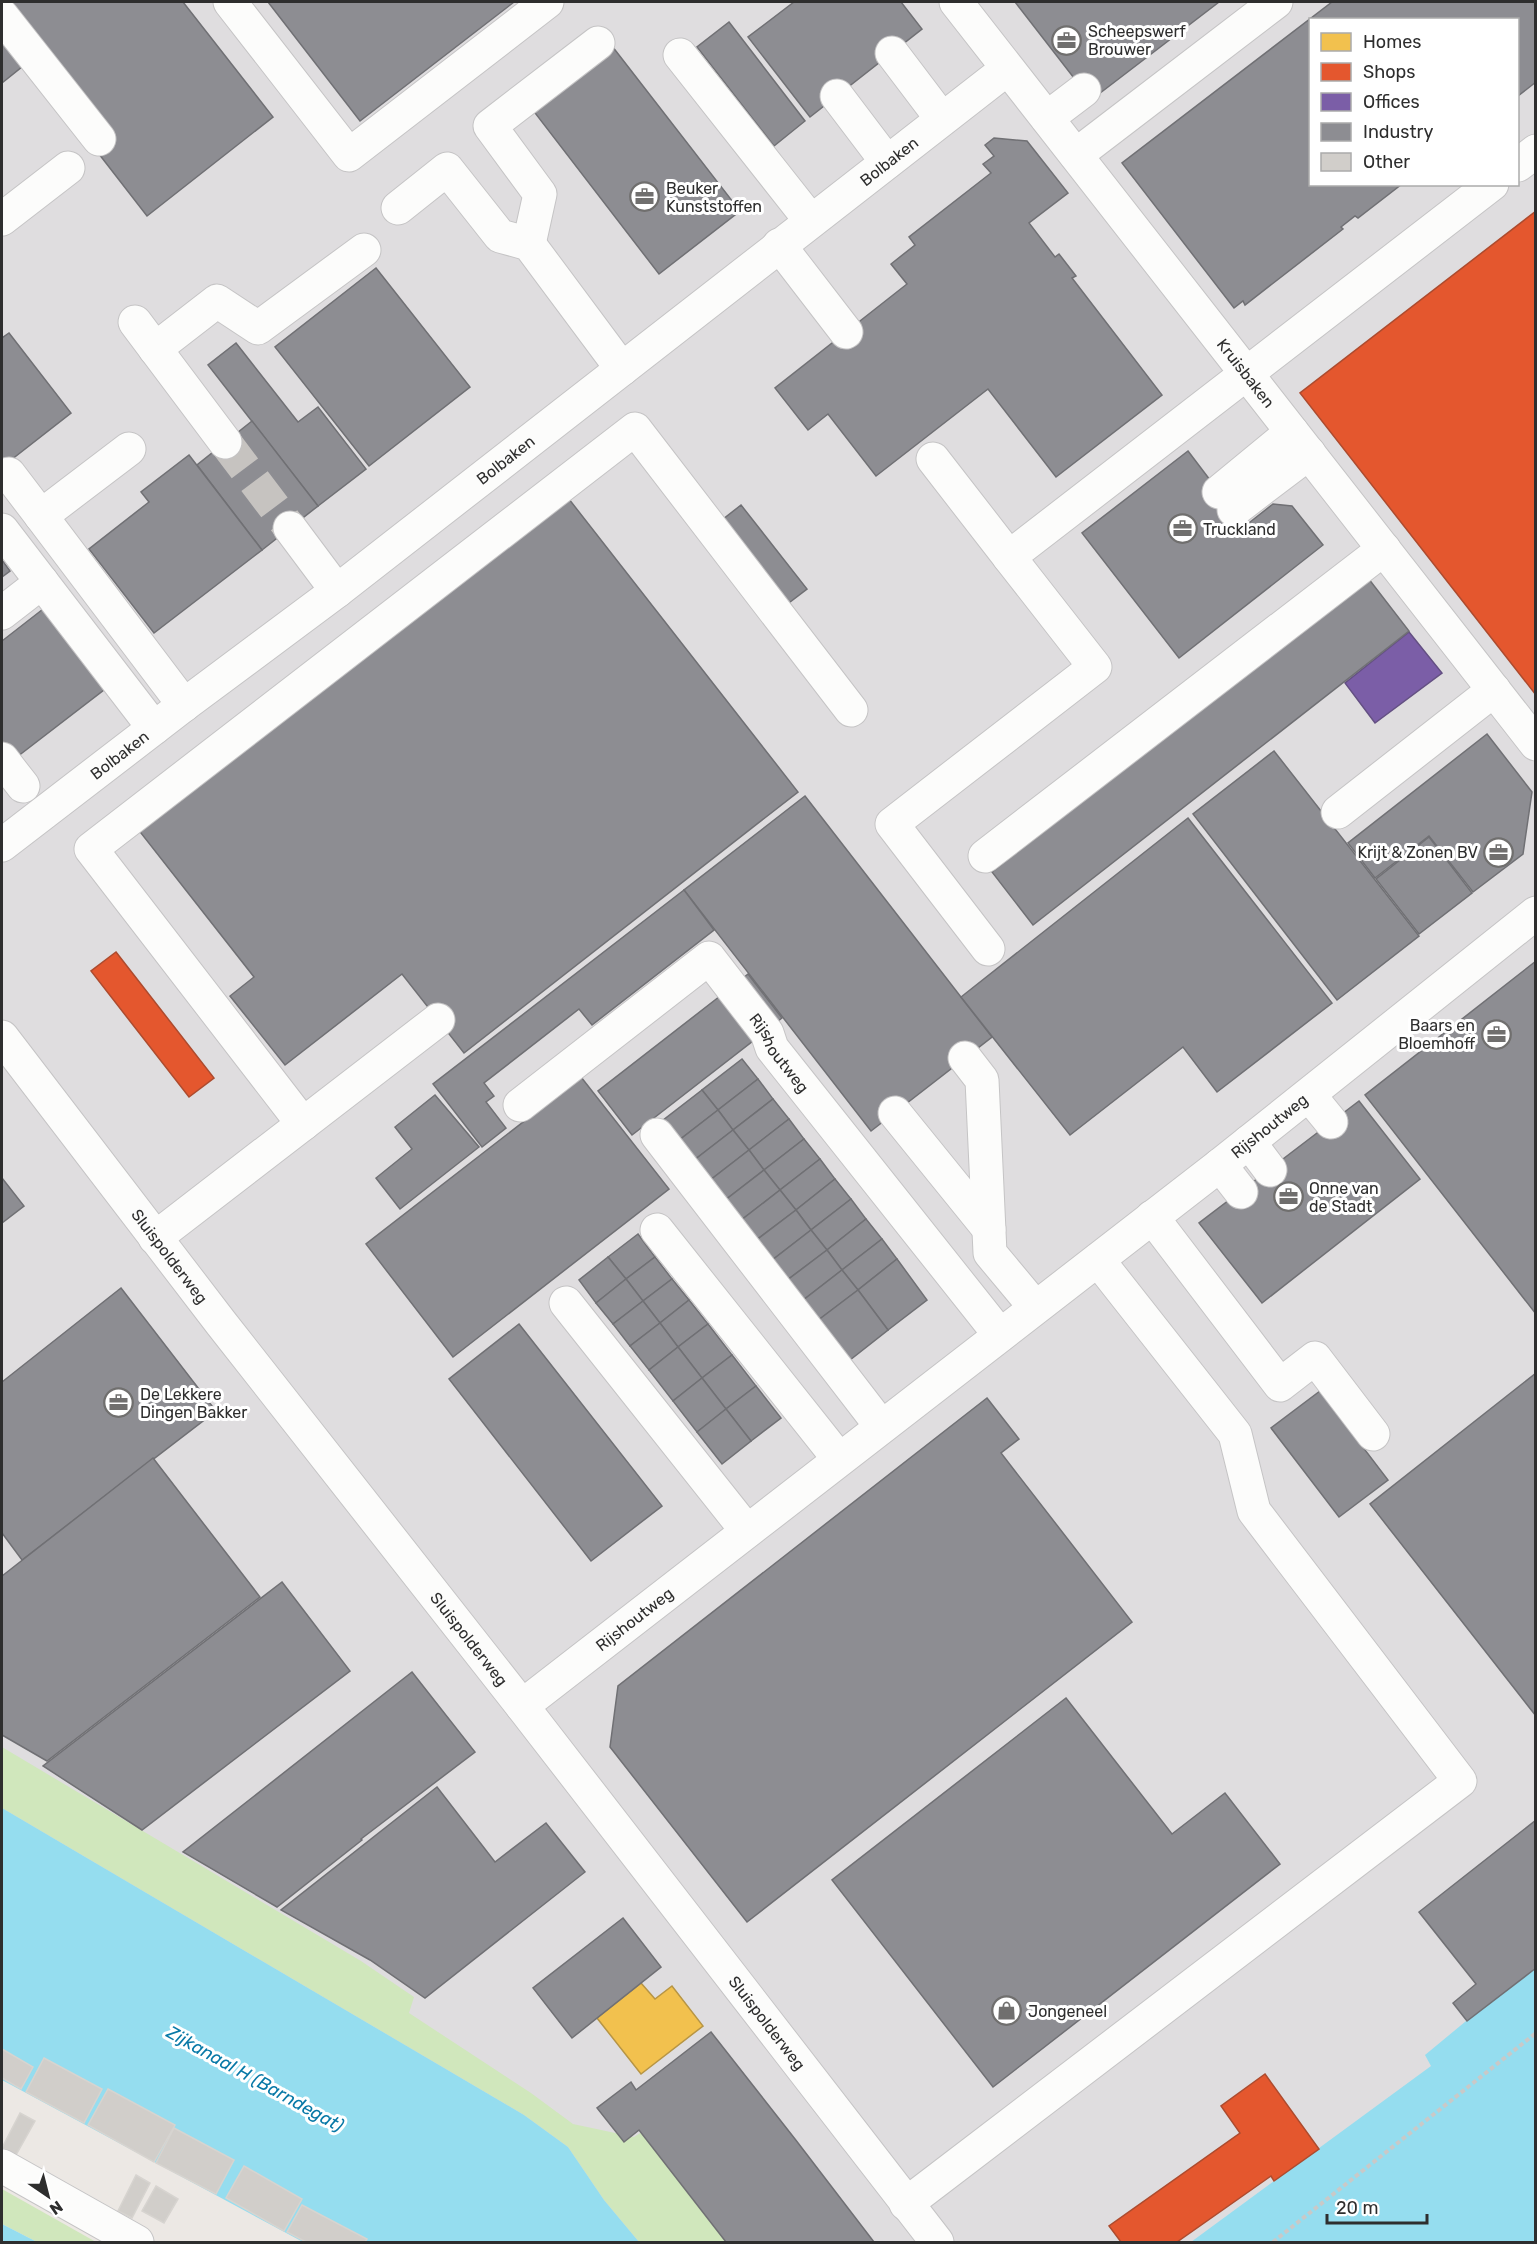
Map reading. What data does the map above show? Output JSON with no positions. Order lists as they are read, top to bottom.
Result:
{
  "streets": {
    "street": [
      "Bolbaken",
      "Kruisbaken",
      "Rijshoutweg",
      "Sluispolderweg"
    ]
  },
  "crossings": [
    ["Bolbaken", "Kruisbaken"],
    ["Rijshoutweg", "Sluispolderweg"]
  ],
  "water": ["Zijkanaal H (Barndegat)"],
  "places": {
    "office": [
      "Scheepswerf Brouwer",
      "Beuker Kunststoffen",
      "Truckland",
      "Krijt & Zonen BV",
      "Baars en Bloemhoff",
      "Onne van de Stadt",
      "De Lekkere Dingen Bakker"
    ],
    "shop": ["Jongeneel"]
  },
  "legend": [
    "Homes",
    "Shops",
    "Offices",
    "Industry",
    "Other"
  ],
  "scale_bar": "20 m",
  "north": "bottom right"
}
